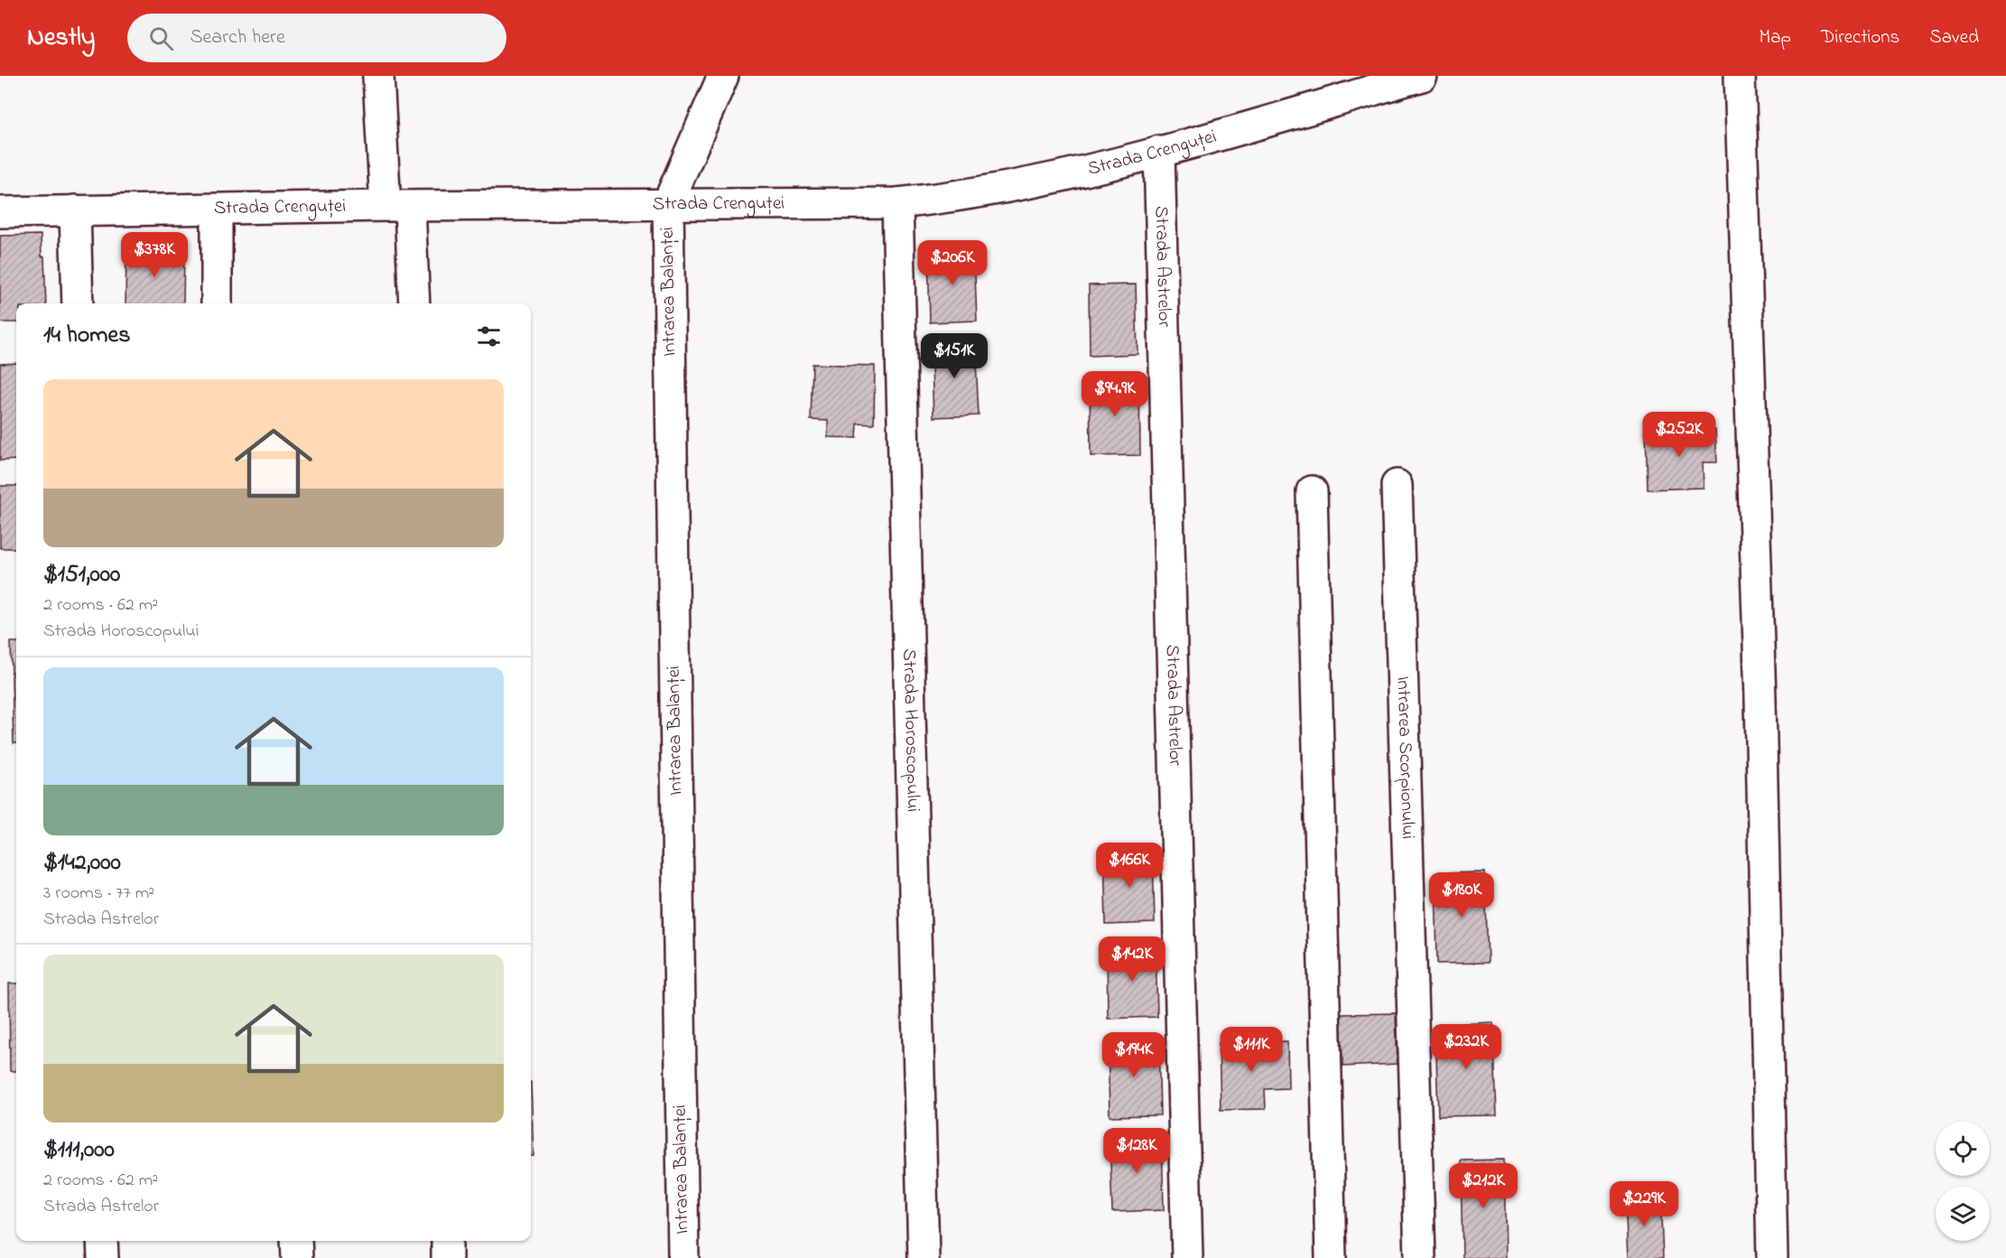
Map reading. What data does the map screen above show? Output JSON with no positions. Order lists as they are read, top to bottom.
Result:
{
  "streets": {
    "street": [
      "Strada Crenguței",
      "Strada Astrelor",
      "Intrarea Balanței",
      "Strada Horoscopului",
      "Intrarea Scorpionului"
    ]
  },
  "crossings": [
    ["Strada Crenguței", "Strada Astrelor"],
    ["Strada Crenguței", "Intrarea Balanței"],
    ["Strada Crenguței", "Strada Horoscopului"]
  ],
  "page": {
    "header": "Nestly",
    "search": "Search here",
    "nav": ["Map", "Directions", "Saved"],
    "price": [
      "$378K",
      "$206K",
      "$151K",
      "$94.9K",
      "$252K",
      "$166K",
      "$180K",
      "$142K",
      "$232K",
      "$111K",
      "$194K",
      "$128K",
      "$212K",
      "$229K"
    ],
    "heading": "14 homes",
    "list": [
      {
        "name": "$151,000",
        "note": "2 rooms · 62 m² · Strada Horoscopului"
      },
      {
        "name": "$142,000",
        "note": "3 rooms · 77 m² · Strada Astrelor"
      },
      {
        "name": "$111,000",
        "note": "2 rooms · 62 m² · Strada Astrelor"
      }
    ]
  }
}
